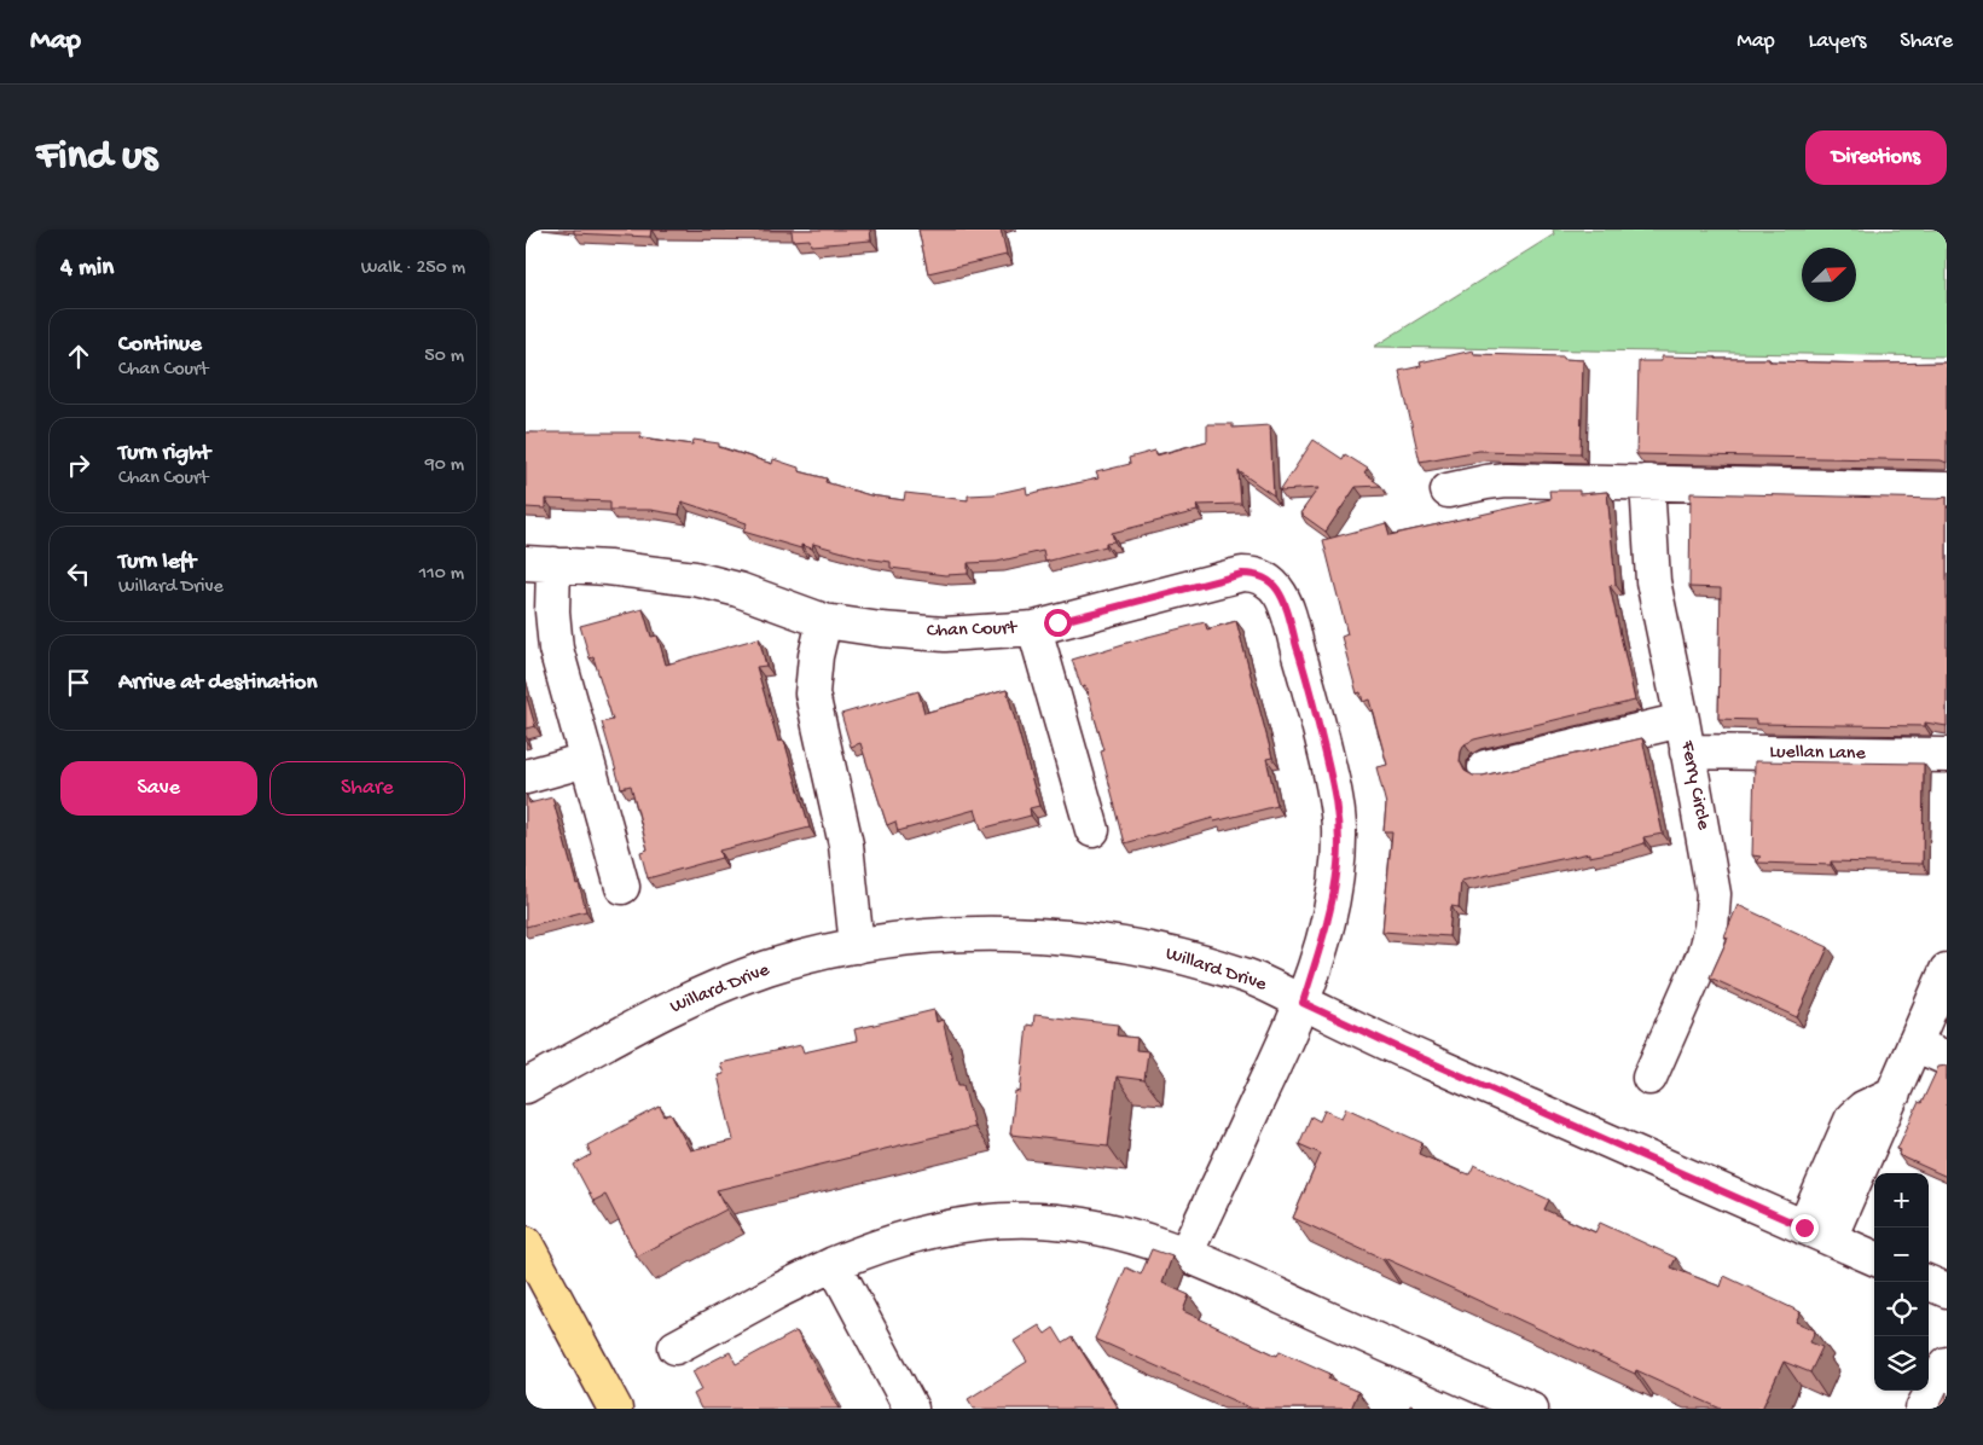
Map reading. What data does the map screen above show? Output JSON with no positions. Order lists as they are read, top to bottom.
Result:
{
  "streets": {
    "street": [
      "Chan Court",
      "Luellan Lane",
      "Ferry Circle",
      "Willard Drive"
    ]
  },
  "crossings": [
    ["Chan Court", "Willard Drive"],
    ["Luellan Lane", "Ferry Circle"]
  ],
  "north": "top right",
  "page": {
    "header": "Map",
    "nav": ["Map", "Layers", "Share"],
    "buttons": [
      "Directions",
      ["Save", "Share"]
    ],
    "title": "Find us",
    "heading": ["4 min", "Walk · 250 m"],
    "list": [
      ["Continue", "Chan Court", "50 m"],
      ["Turn right", "Chan Court", "90 m"],
      ["Turn left", "Willard Drive", "110 m"],
      "Arrive at destination"
    ],
    "map_buttons": ["+", "−"]
  }
}
